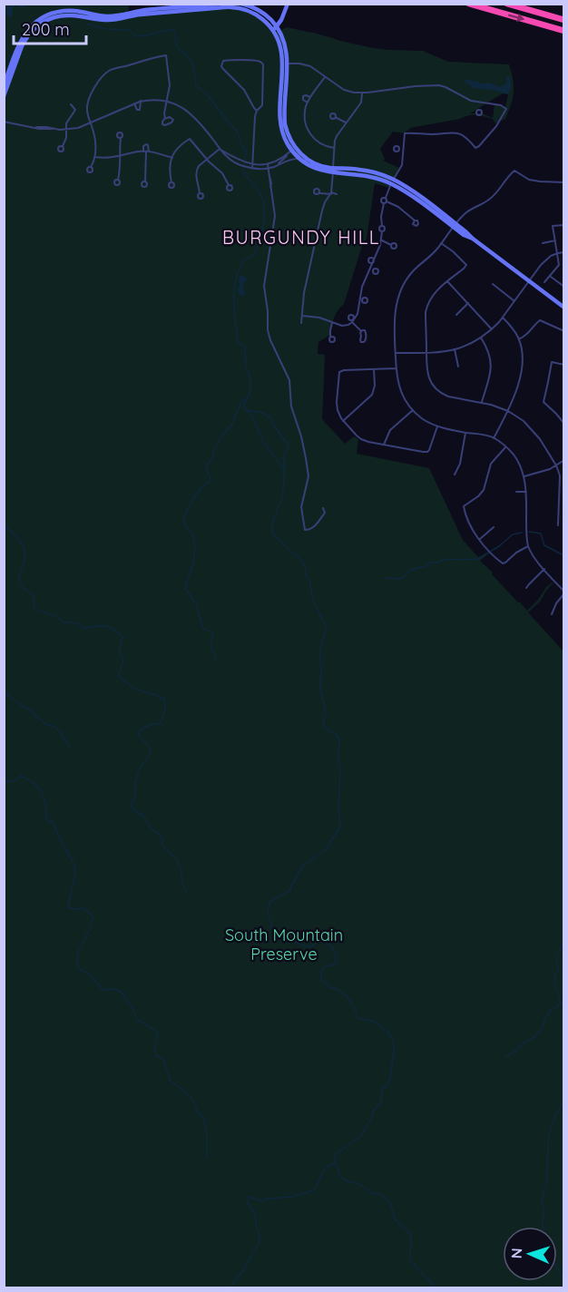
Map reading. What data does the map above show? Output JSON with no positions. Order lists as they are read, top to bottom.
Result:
{
  "districts": ["BURGUNDY HILL"],
  "parks": ["South Mountain Preserve"],
  "scale_bar": "200 m",
  "north": "left"
}
